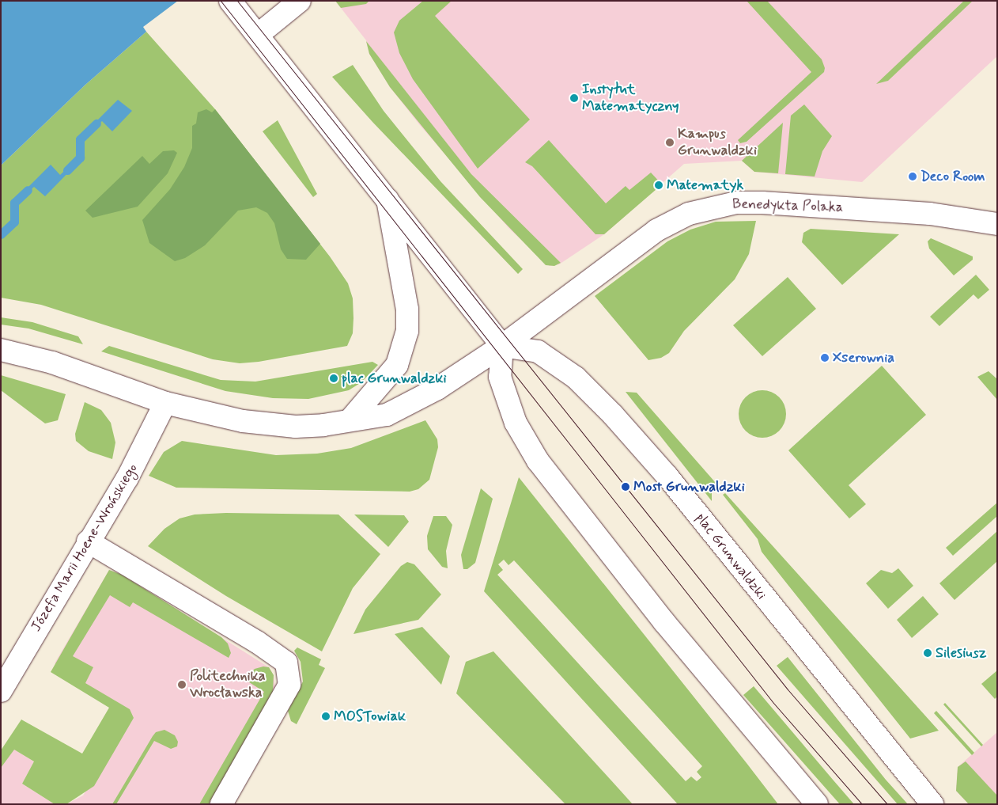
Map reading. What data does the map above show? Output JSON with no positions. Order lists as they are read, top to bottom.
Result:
{
  "streets": {
    "street": ["Benedykta Polaka", "Józefa Marii Hoene-Wrońskiego", "plac Grunwaldzki"]
  },
  "crossings": [
    ["Benedykta Polaka", "Józefa Marii Hoene-Wrońskiego"],
    ["Benedykta Polaka", "plac Grunwaldzki"]
  ],
  "places": [
    "Instytut Matematyczny",
    "Kampus Grunwaldzki",
    "Deco Room",
    "Matematyk",
    "Xserownia",
    "plac Grunwaldzki",
    "Most Grunwaldzki",
    "Silesiusz",
    "Politechnika Wrocławska",
    "MOSTowiak"
  ]
}
